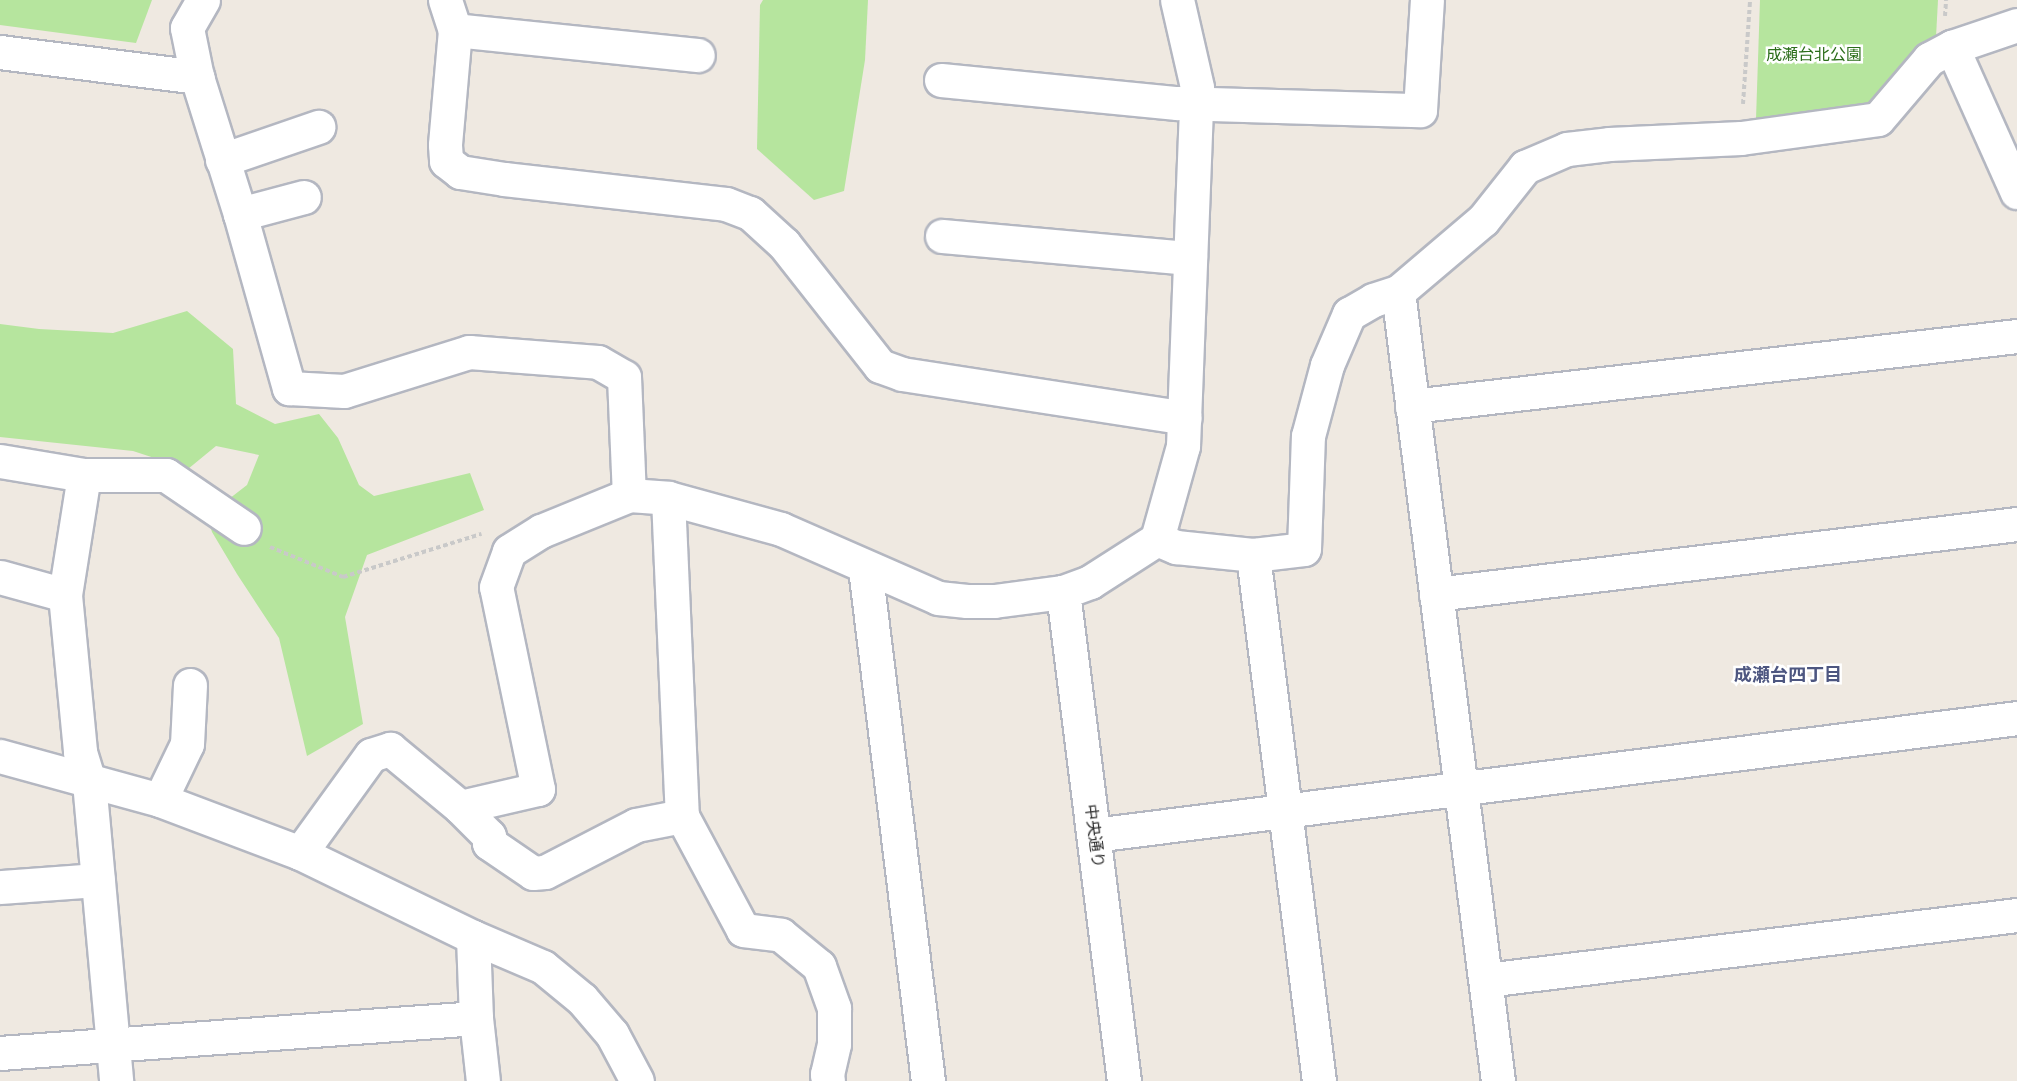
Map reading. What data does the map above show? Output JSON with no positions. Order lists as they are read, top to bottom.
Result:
{
  "streets": {
    "street": ["中央通り"]
  },
  "districts": ["成瀬台四丁目"],
  "parks": ["成瀬台北公園"]
}
